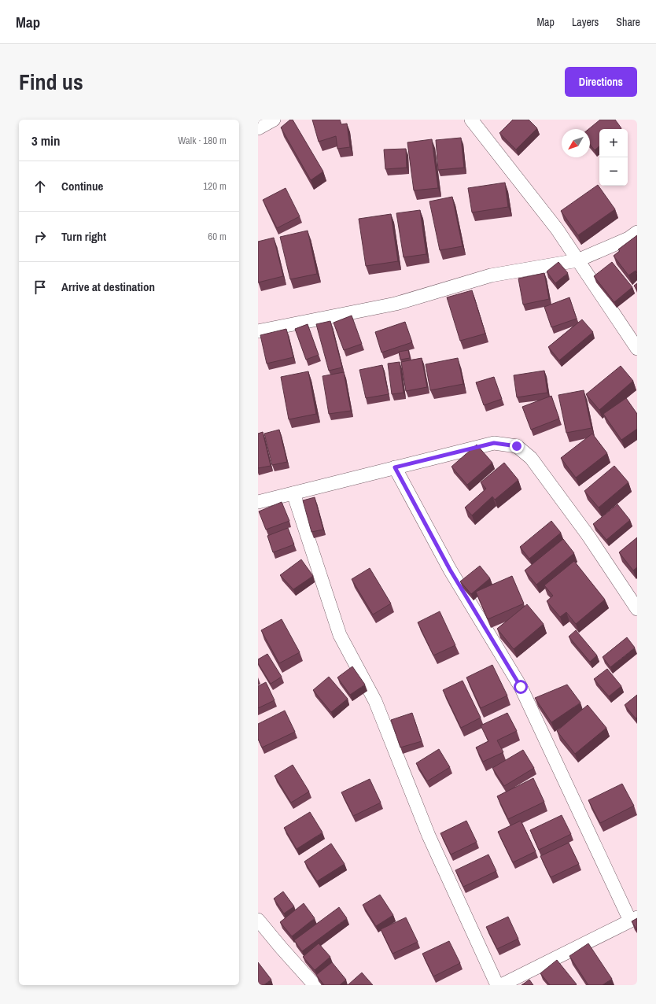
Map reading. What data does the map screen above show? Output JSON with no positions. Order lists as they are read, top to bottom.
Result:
{
  "north": "bottom left",
  "page": {
    "header": "Map",
    "nav": ["Map", "Layers", "Share"],
    "title": "Find us",
    "buttons": "Directions",
    "heading": ["3 min", "Walk · 180 m"],
    "map_buttons": ["+", "−"],
    "list": [
      ["Continue", "120 m"],
      ["Turn right", "60 m"],
      "Arrive at destination"
    ]
  }
}
